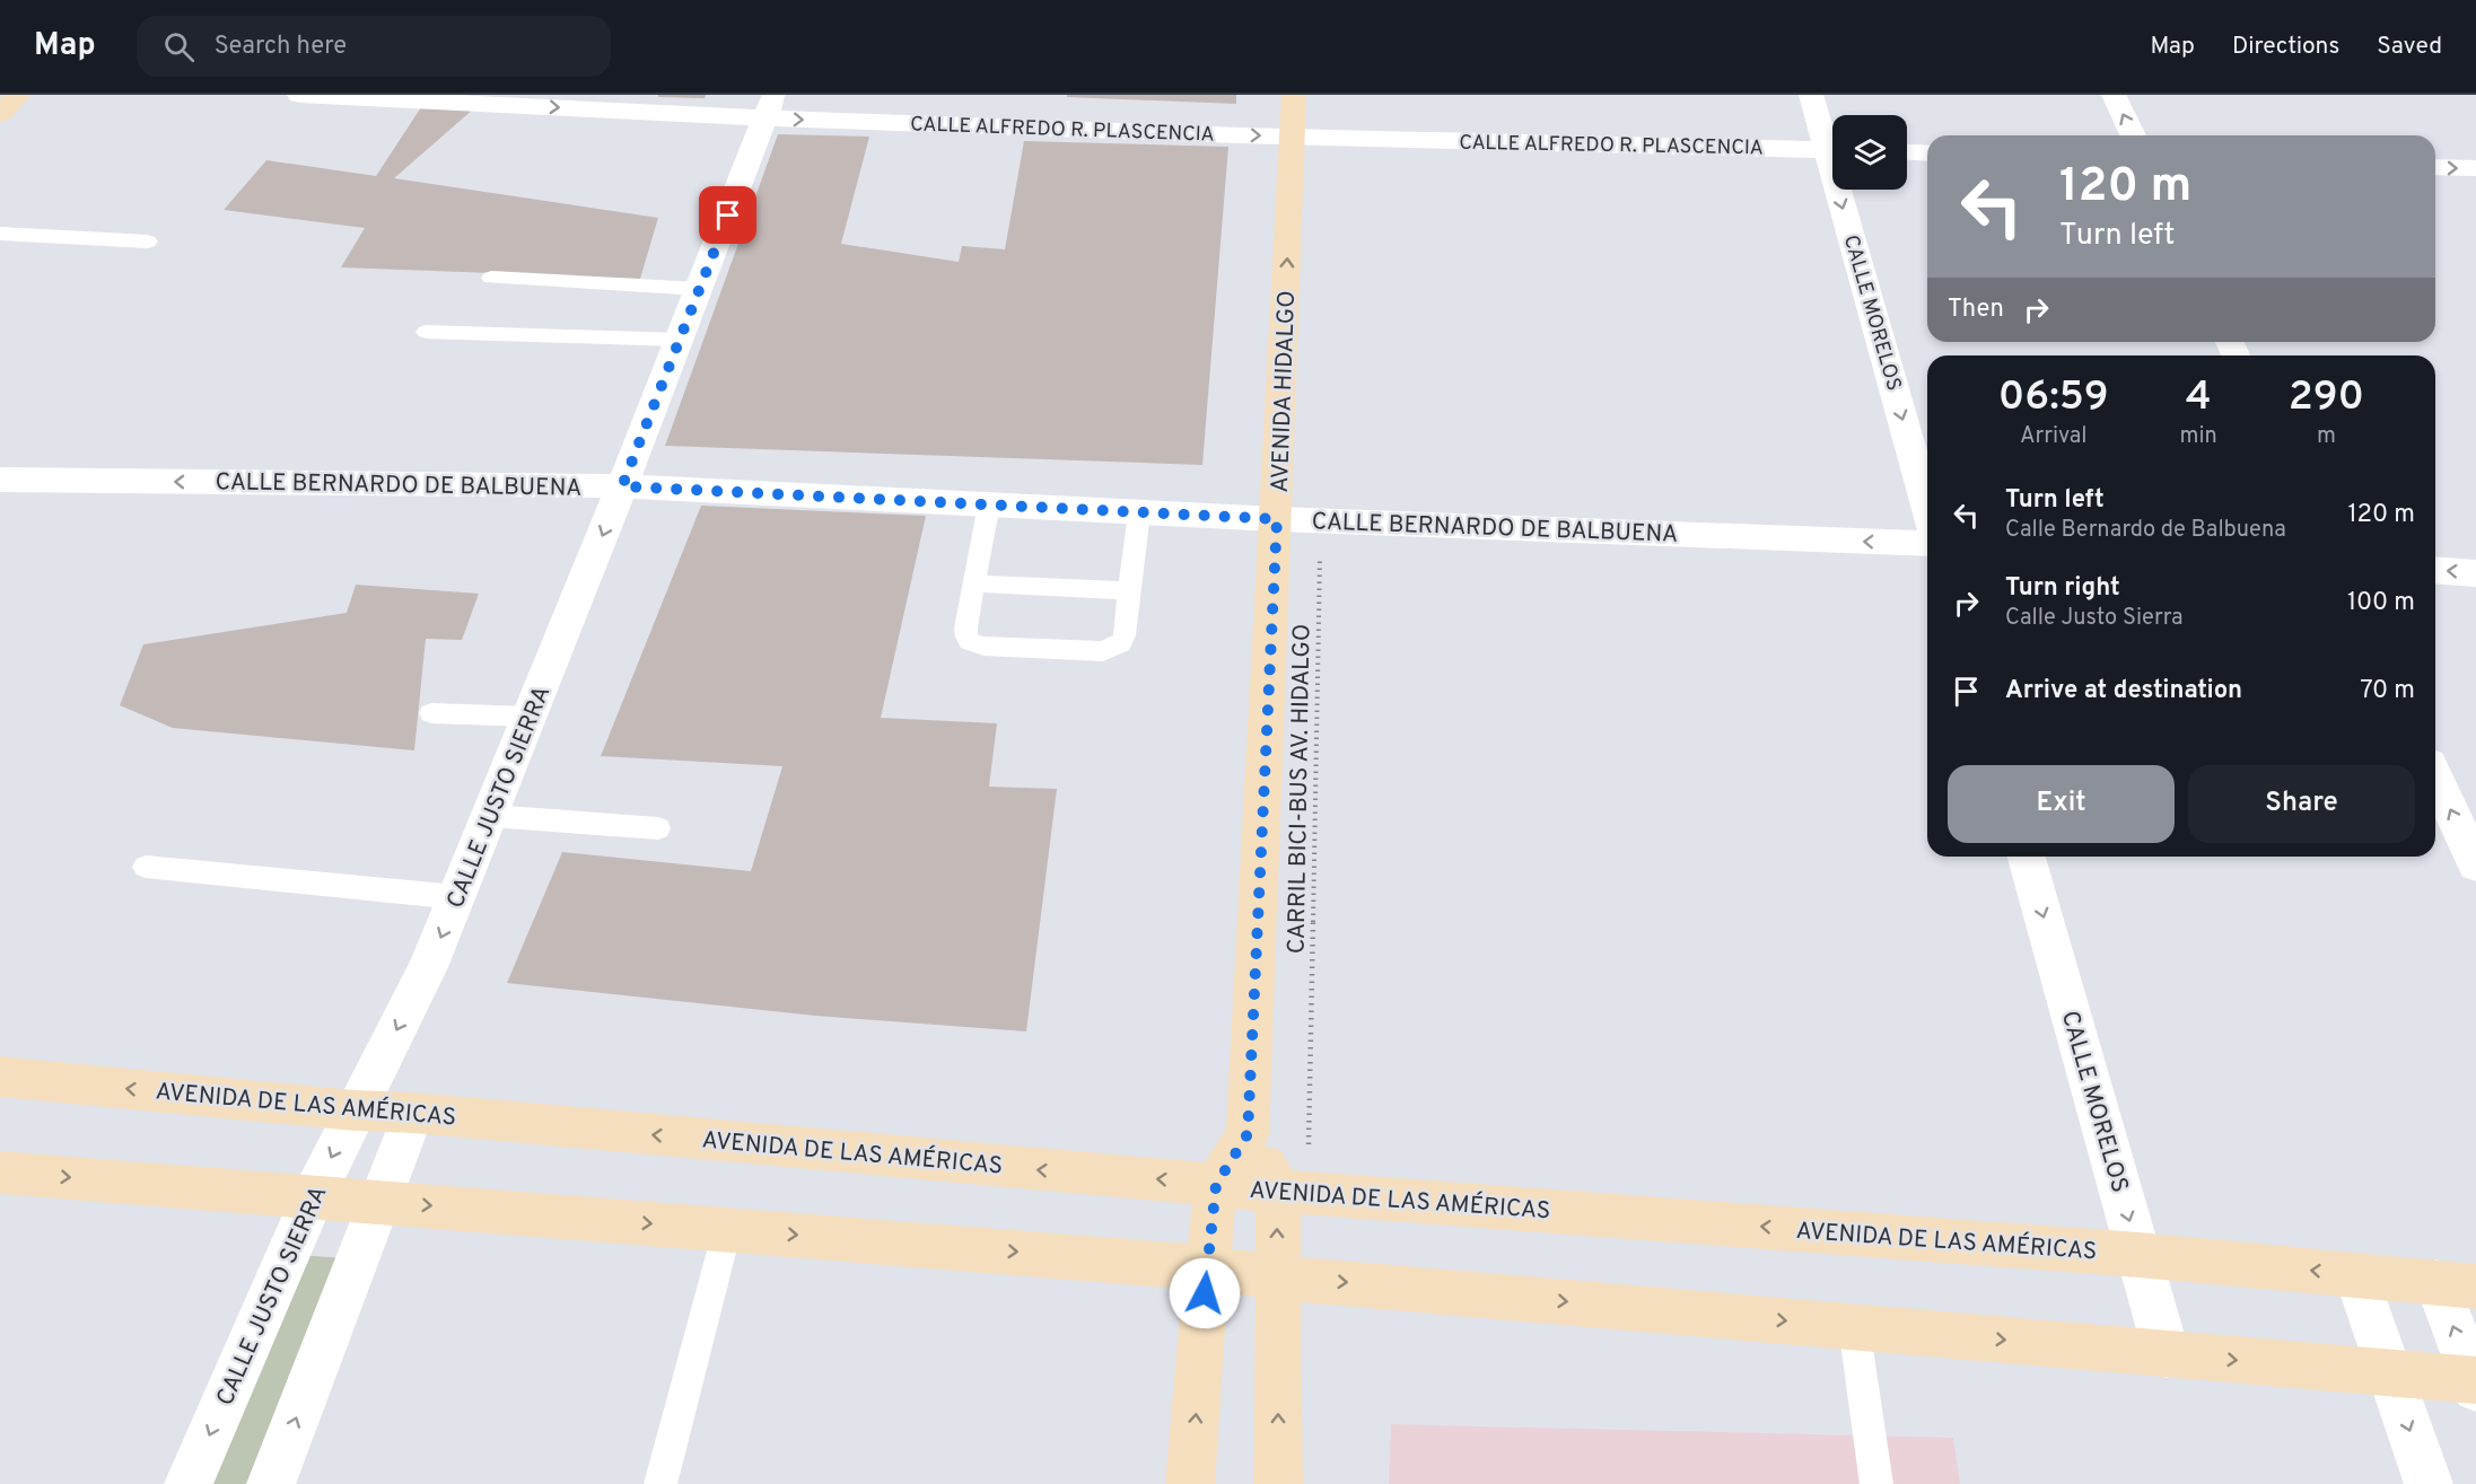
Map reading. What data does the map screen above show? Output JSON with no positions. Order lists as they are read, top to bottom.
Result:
{
  "streets": {
    "main road": ["AVENIDA HIDALGO", "AVENIDA DE LAS AMÉRICAS"],
    "street": [
      "CALLE ALFREDO R. PLASCENCIA",
      "CALLE MORELOS",
      "CALLE BERNARDO DE BALBUENA",
      "CALLE JUSTO SIERRA"
    ],
    "path": ["CARRIL BICI-BUS AV. HIDALGO"]
  },
  "crossings": [
    ["CALLE ALFREDO R. PLASCENCIA", "AVENIDA HIDALGO"],
    ["CALLE ALFREDO R. PLASCENCIA", "CALLE JUSTO SIERRA"],
    ["CALLE MORELOS", "AVENIDA DE LAS AMÉRICAS"],
    ["AVENIDA HIDALGO", "CALLE BERNARDO DE BALBUENA"],
    ["AVENIDA HIDALGO", "AVENIDA DE LAS AMÉRICAS"],
    ["CALLE BERNARDO DE BALBUENA", "CARRIL BICI-BUS AV. HIDALGO"],
    ["CALLE BERNARDO DE BALBUENA", "CALLE JUSTO SIERRA"],
    ["CARRIL BICI-BUS AV. HIDALGO", "AVENIDA DE LAS AMÉRICAS"],
    ["CALLE JUSTO SIERRA", "AVENIDA DE LAS AMÉRICAS"]
  ],
  "one_way": ["CALLE ALFREDO R. PLASCENCIA", "CALLE MORELOS", "CALLE BERNARDO DE BALBUENA"],
  "page": {
    "header": "Map",
    "search": "Search here",
    "nav": ["Map", "Directions", "Saved"],
    "turn": ["120 m", "Turn left"],
    "then": "Then",
    "eta": [
      "06:59",
      "Arrival",
      "4",
      "min",
      "290",
      "m"
    ],
    "list": [
      {
        "name": "Turn left",
        "note": "Calle Bernardo de Balbuena",
        "value": "120 m"
      },
      {
        "name": "Turn right",
        "note": "Calle Justo Sierra",
        "value": "100 m"
      },
      {
        "name": "Arrive at destination",
        "value": "70 m"
      }
    ],
    "buttons": ["Exit", "Share"]
  }
}
